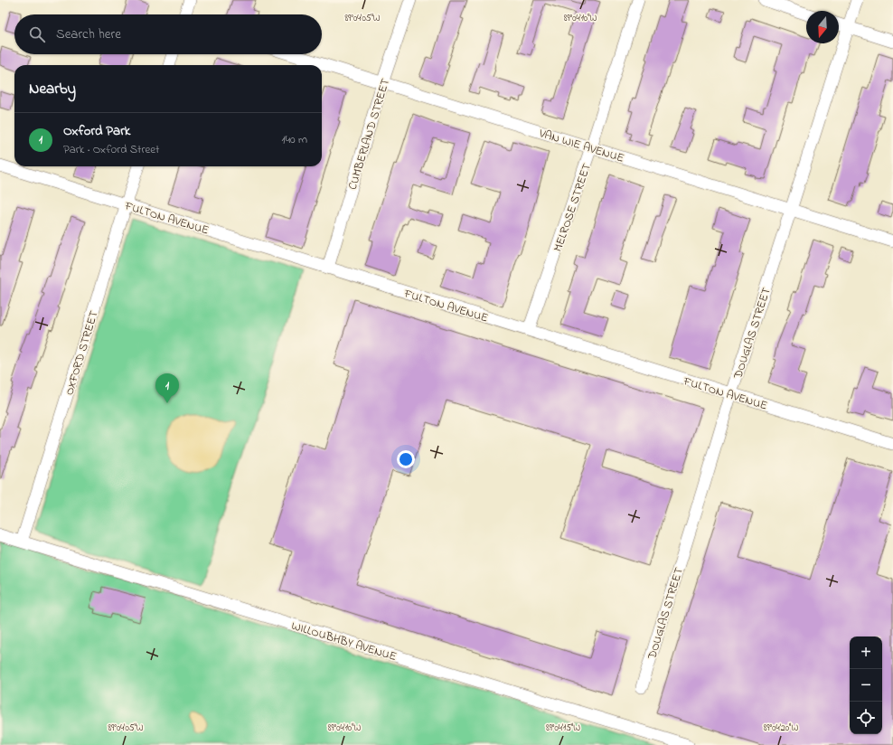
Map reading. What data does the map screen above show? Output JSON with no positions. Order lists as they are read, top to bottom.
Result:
{
  "streets": {
    "street": [
      "CUMBERLAND STREET",
      "VAN WIE AVENUE",
      "MELROSE STREET",
      "FULTON AVENUE",
      "DOUGLAS STREET",
      "OXFORD STREET",
      "WILLOUBHBY AVENUE"
    ]
  },
  "crossings": [
    ["CUMBERLAND STREET", "VAN WIE AVENUE"],
    ["CUMBERLAND STREET", "FULTON AVENUE"],
    ["VAN WIE AVENUE", "MELROSE STREET"],
    ["VAN WIE AVENUE", "DOUGLAS STREET"],
    ["MELROSE STREET", "FULTON AVENUE"],
    ["FULTON AVENUE", "DOUGLAS STREET"],
    ["FULTON AVENUE", "OXFORD STREET"],
    ["OXFORD STREET", "WILLOUBHBY AVENUE"]
  ],
  "north": "bottom",
  "page": {
    "search": "Search here",
    "heading": "Nearby",
    "list": [
      {
        "mark": "1",
        "name": "Oxford Park",
        "note": "Park · Oxford Street",
        "value": "140 m"
      }
    ],
    "pins": "1",
    "map_buttons": ["+", "−"]
  },
  "coordinates": [
    "89°04'05\"W",
    "89°04'10\"W",
    "89°04'15\"W",
    "89°04'20\"W"
  ]
}
